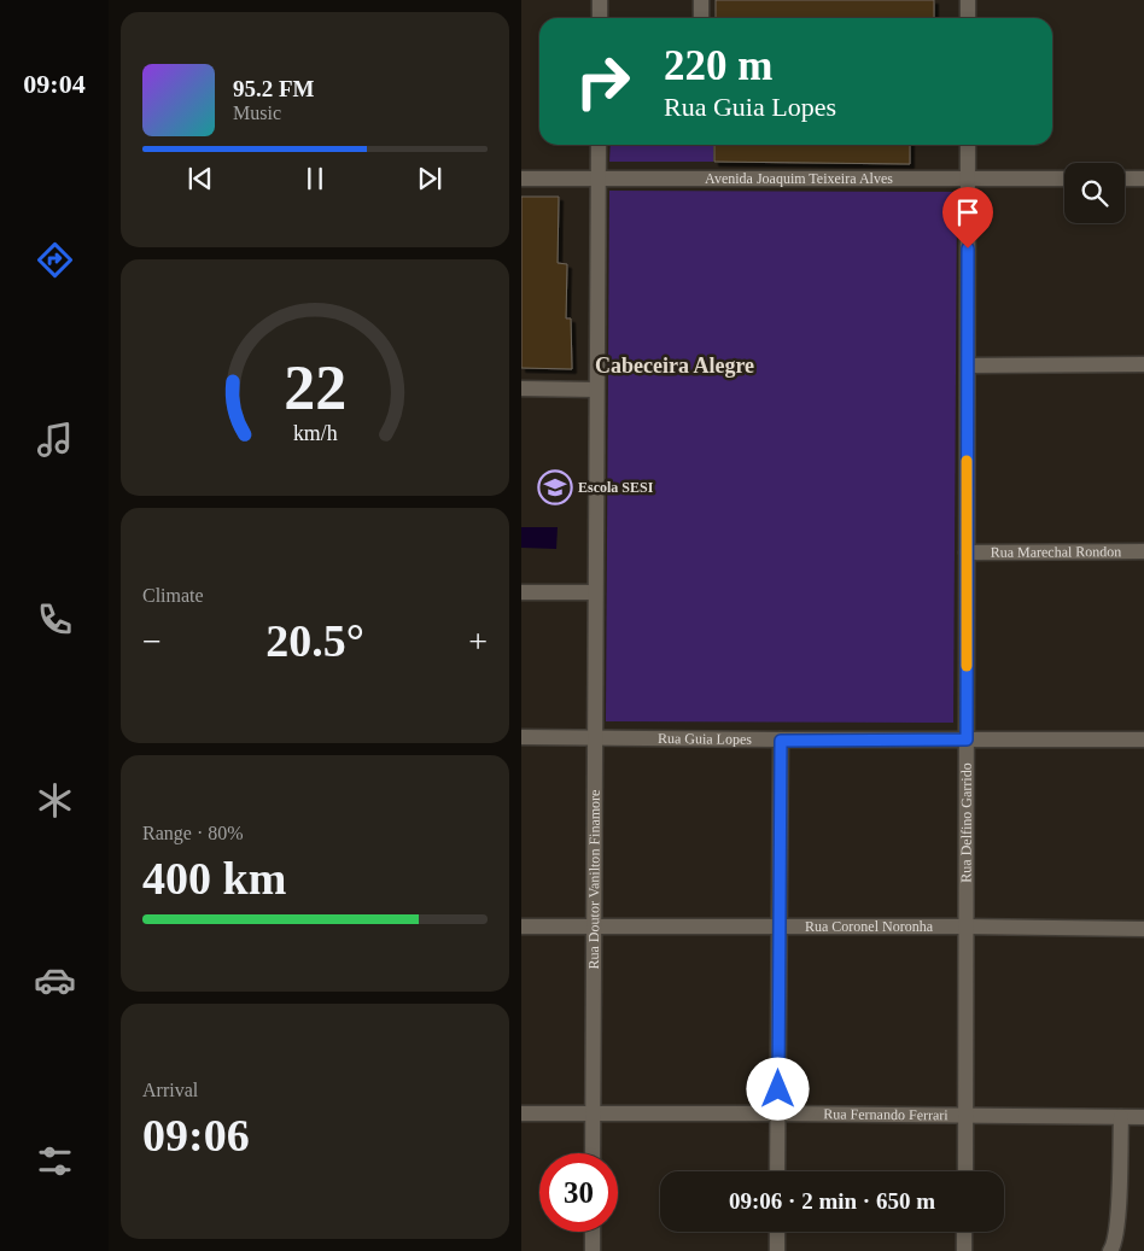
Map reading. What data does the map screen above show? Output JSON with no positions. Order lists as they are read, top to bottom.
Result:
{
  "streets": {
    "street": [
      "Avenida Joaquim Teixeira Alves",
      "Rua Marechal Rondon",
      "Rua Guia Lopes",
      "Rua Delfino Garrido",
      "Rua Doutor Vanilton Finamore",
      "Rua Coronel Noronha",
      "Rua Fernando Ferrari"
    ]
  },
  "crossings": [
    ["Avenida Joaquim Teixeira Alves", "Rua Delfino Garrido"],
    ["Avenida Joaquim Teixeira Alves", "Rua Doutor Vanilton Finamore"],
    ["Rua Marechal Rondon", "Rua Delfino Garrido"],
    ["Rua Guia Lopes", "Rua Delfino Garrido"],
    ["Rua Guia Lopes", "Rua Doutor Vanilton Finamore"],
    ["Rua Delfino Garrido", "Rua Coronel Noronha"],
    ["Rua Delfino Garrido", "Rua Fernando Ferrari"],
    ["Rua Doutor Vanilton Finamore", "Rua Coronel Noronha"],
    ["Rua Doutor Vanilton Finamore", "Rua Fernando Ferrari"]
  ],
  "districts": ["Cabeceira Alegre"],
  "places": {
    "school or university": ["Escola SESI"]
  },
  "page": {
    "tabs": "09:04",
    "turn": ["220 m", "Rua Guia Lopes"],
    "song": ["95.2 FM", "Music"],
    "tile": [
      "Climate",
      ["Range · 80%", "400 km"],
      ["Arrival", "09:06"]
    ],
    "heat": ["−", "20.5°", "+"],
    "limit": "30",
    "trip": "09:06 · 2 min · 650 m",
    "gauge": ["22", "km/h"]
  }
}
